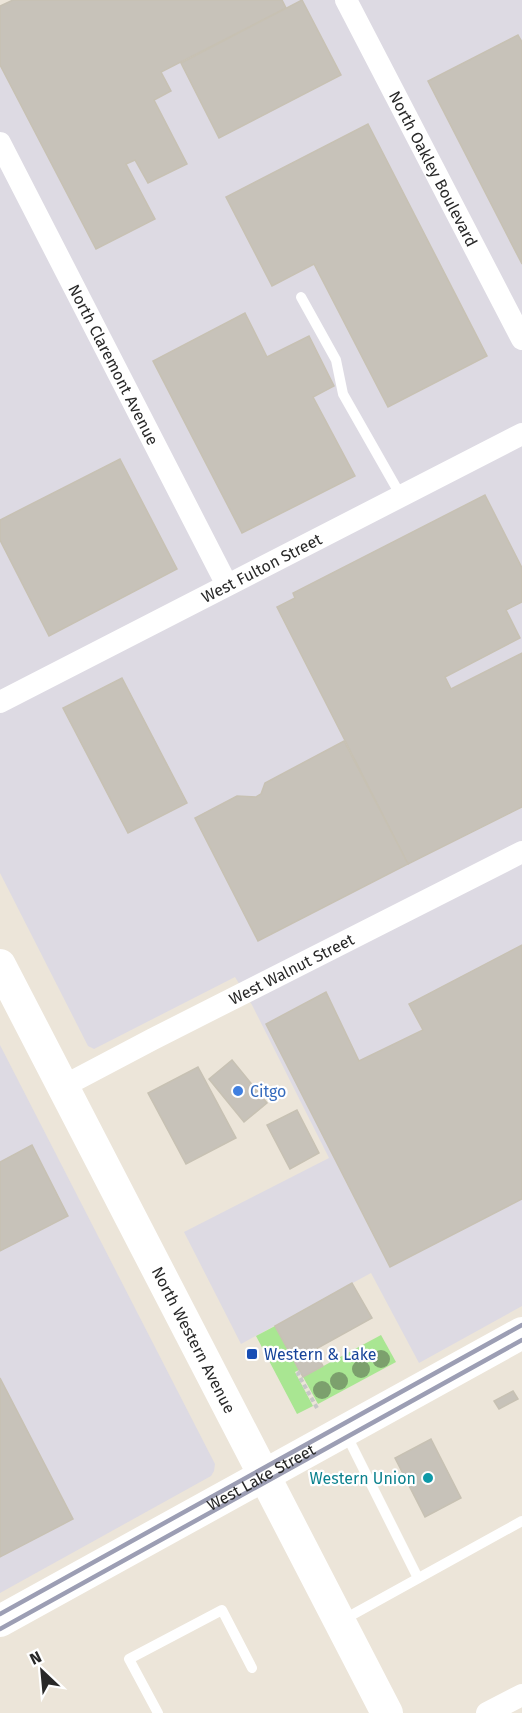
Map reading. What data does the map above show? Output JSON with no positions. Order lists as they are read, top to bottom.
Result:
{
  "streets": {
    "main road": ["North Western Avenue", "West Lake Street"],
    "street": [
      "North Oakley Boulevard",
      "North Claremont Avenue",
      "West Fulton Street",
      "West Walnut Street"
    ]
  },
  "crossings": [
    ["North Claremont Avenue", "West Fulton Street"],
    ["West Walnut Street", "North Western Avenue"],
    ["North Western Avenue", "West Lake Street"]
  ],
  "places": {
    "other": ["Citgo", "Western Union"],
    "transit": ["Western & Lake"]
  },
  "north": "top left"
}
